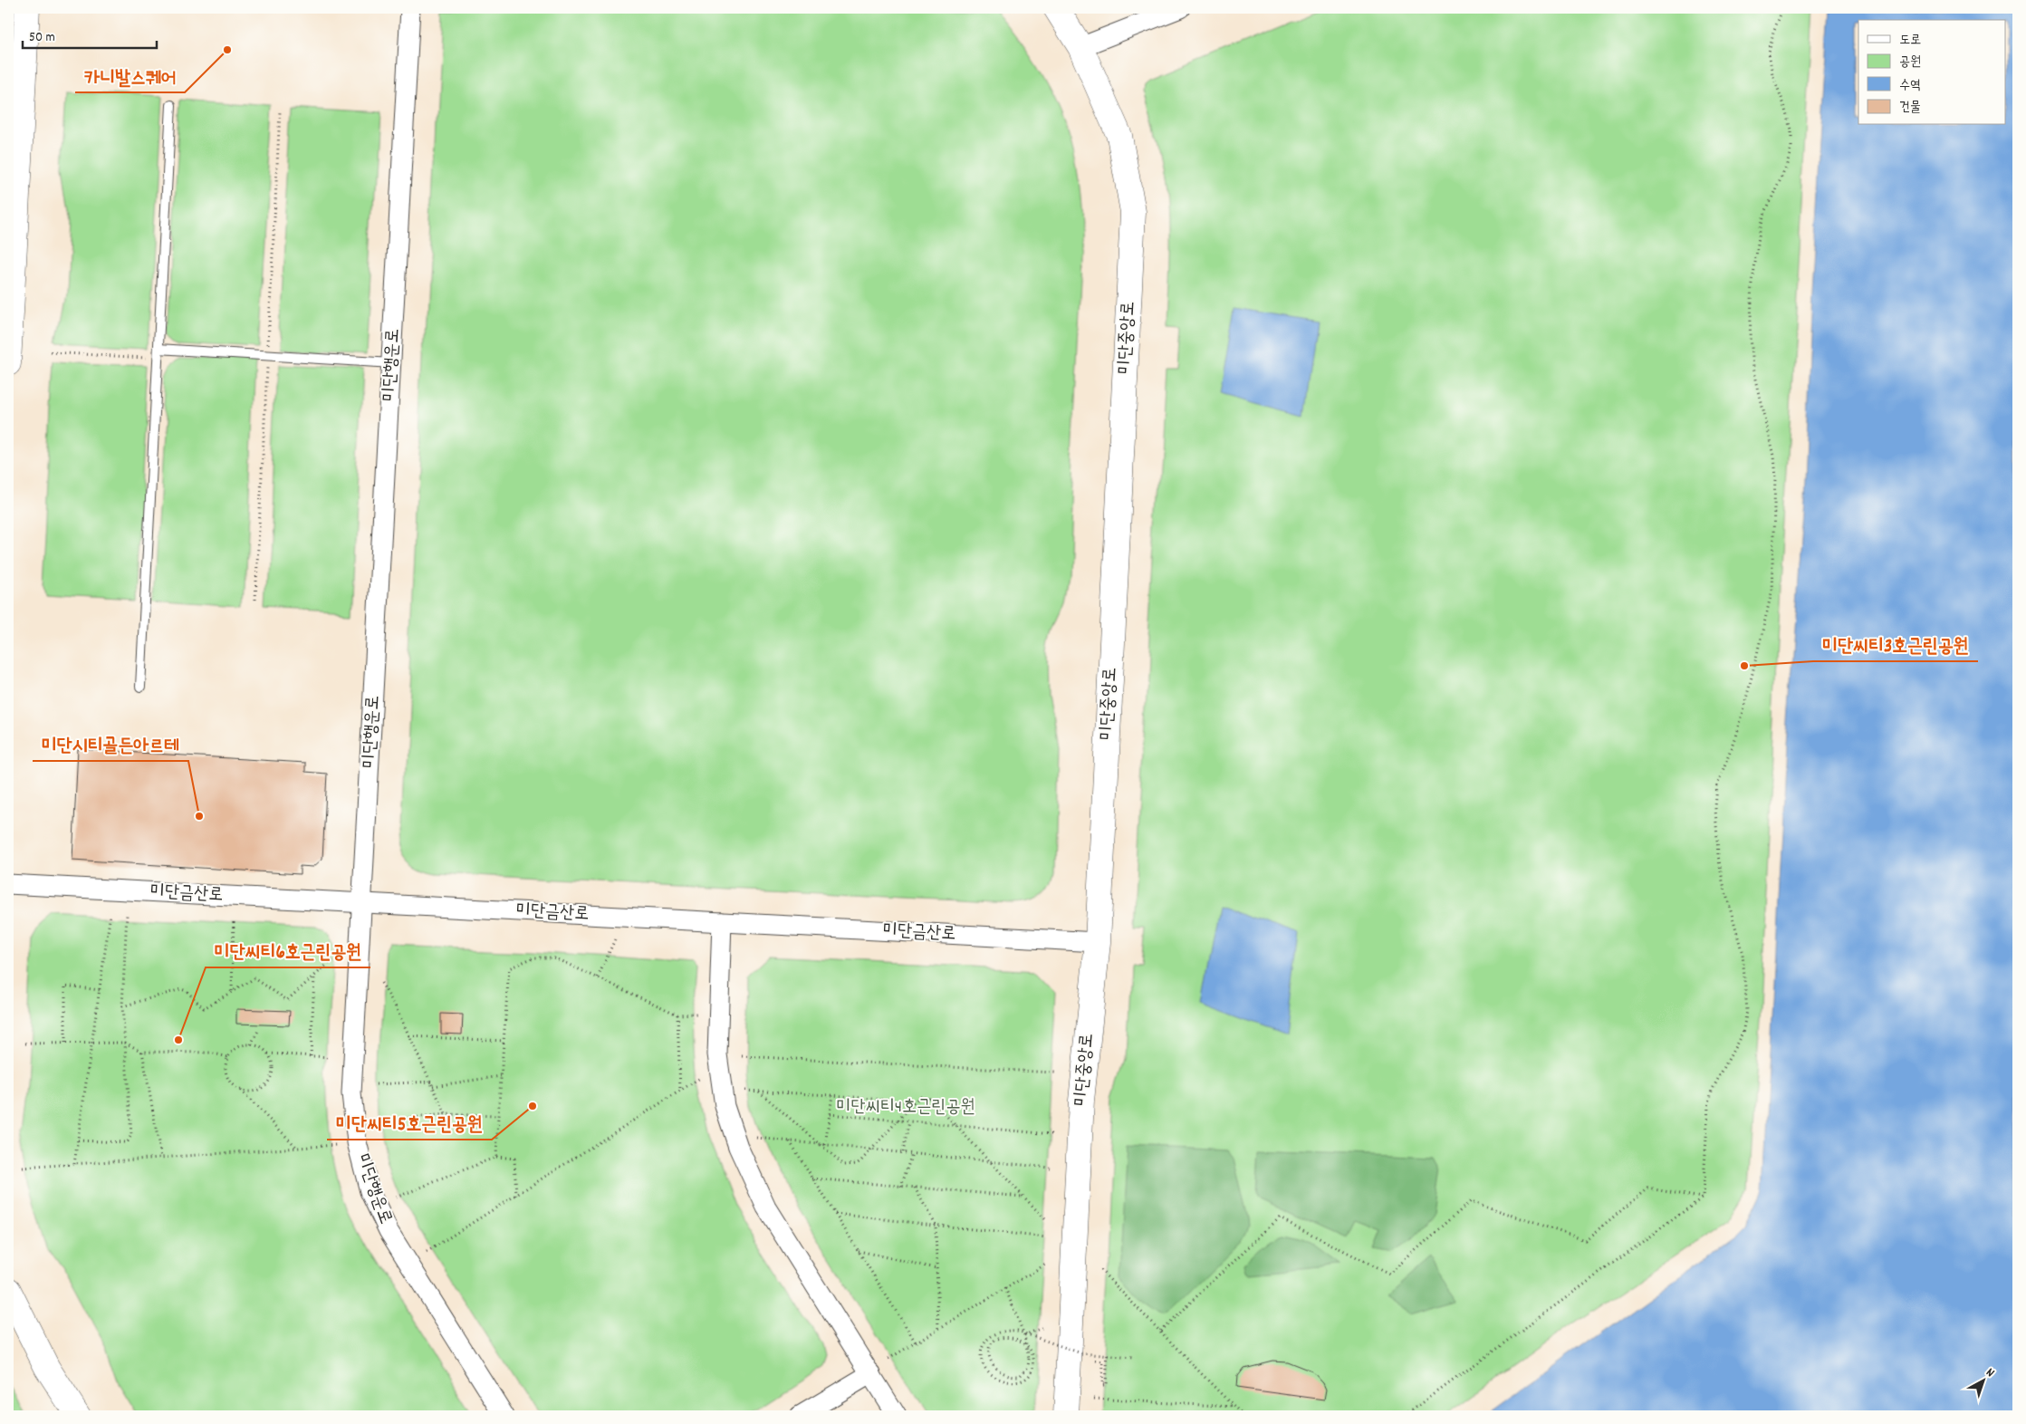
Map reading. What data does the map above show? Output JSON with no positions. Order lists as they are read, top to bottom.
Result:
{
  "streets": {
    "street": ["미단중앙로", "미단행운로", "미단금산로"]
  },
  "crossings": [
    ["미단중앙로", "미단금산로"],
    ["미단행운로", "미단금산로"]
  ],
  "parks": ["미단씨티4호근린공원"],
  "places": [
    "카니발스퀘어",
    "미단씨티3호근린공원",
    "미단시티골든아르테",
    "미단씨티6호근린공원",
    "미단씨티5호근린공원"
  ],
  "legend": [
    "도로",
    "공원",
    "수역",
    "건물"
  ],
  "scale_bar": "50 m",
  "north": "top right"
}
